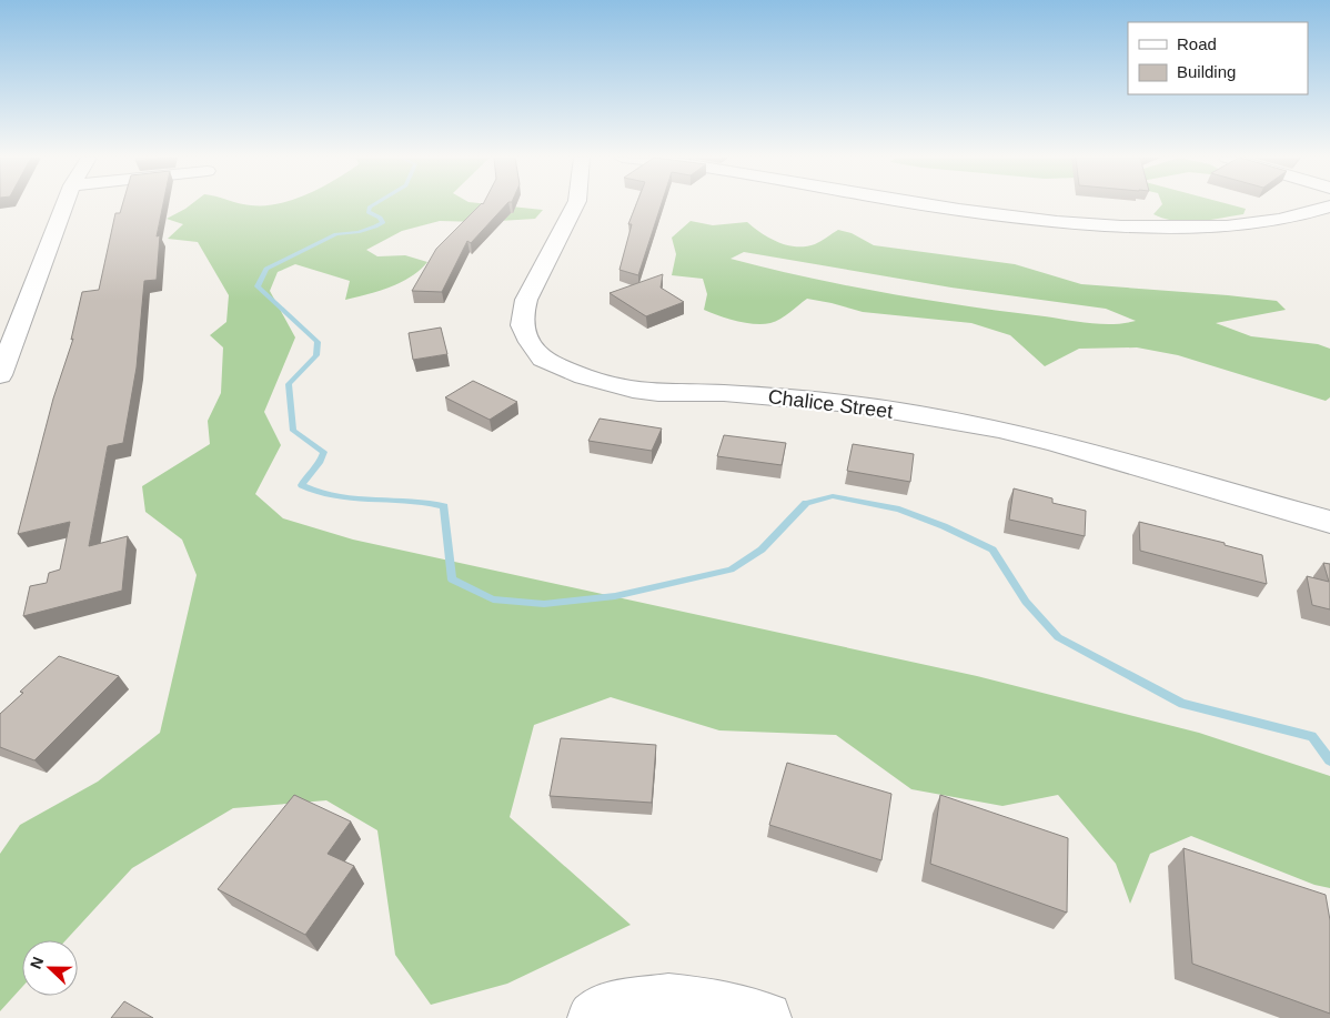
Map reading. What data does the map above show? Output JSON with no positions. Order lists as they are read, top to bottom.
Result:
{
  "streets": {
    "street": ["Chalice Street"]
  },
  "legend": ["Road", "Building"],
  "north": "left"
}
